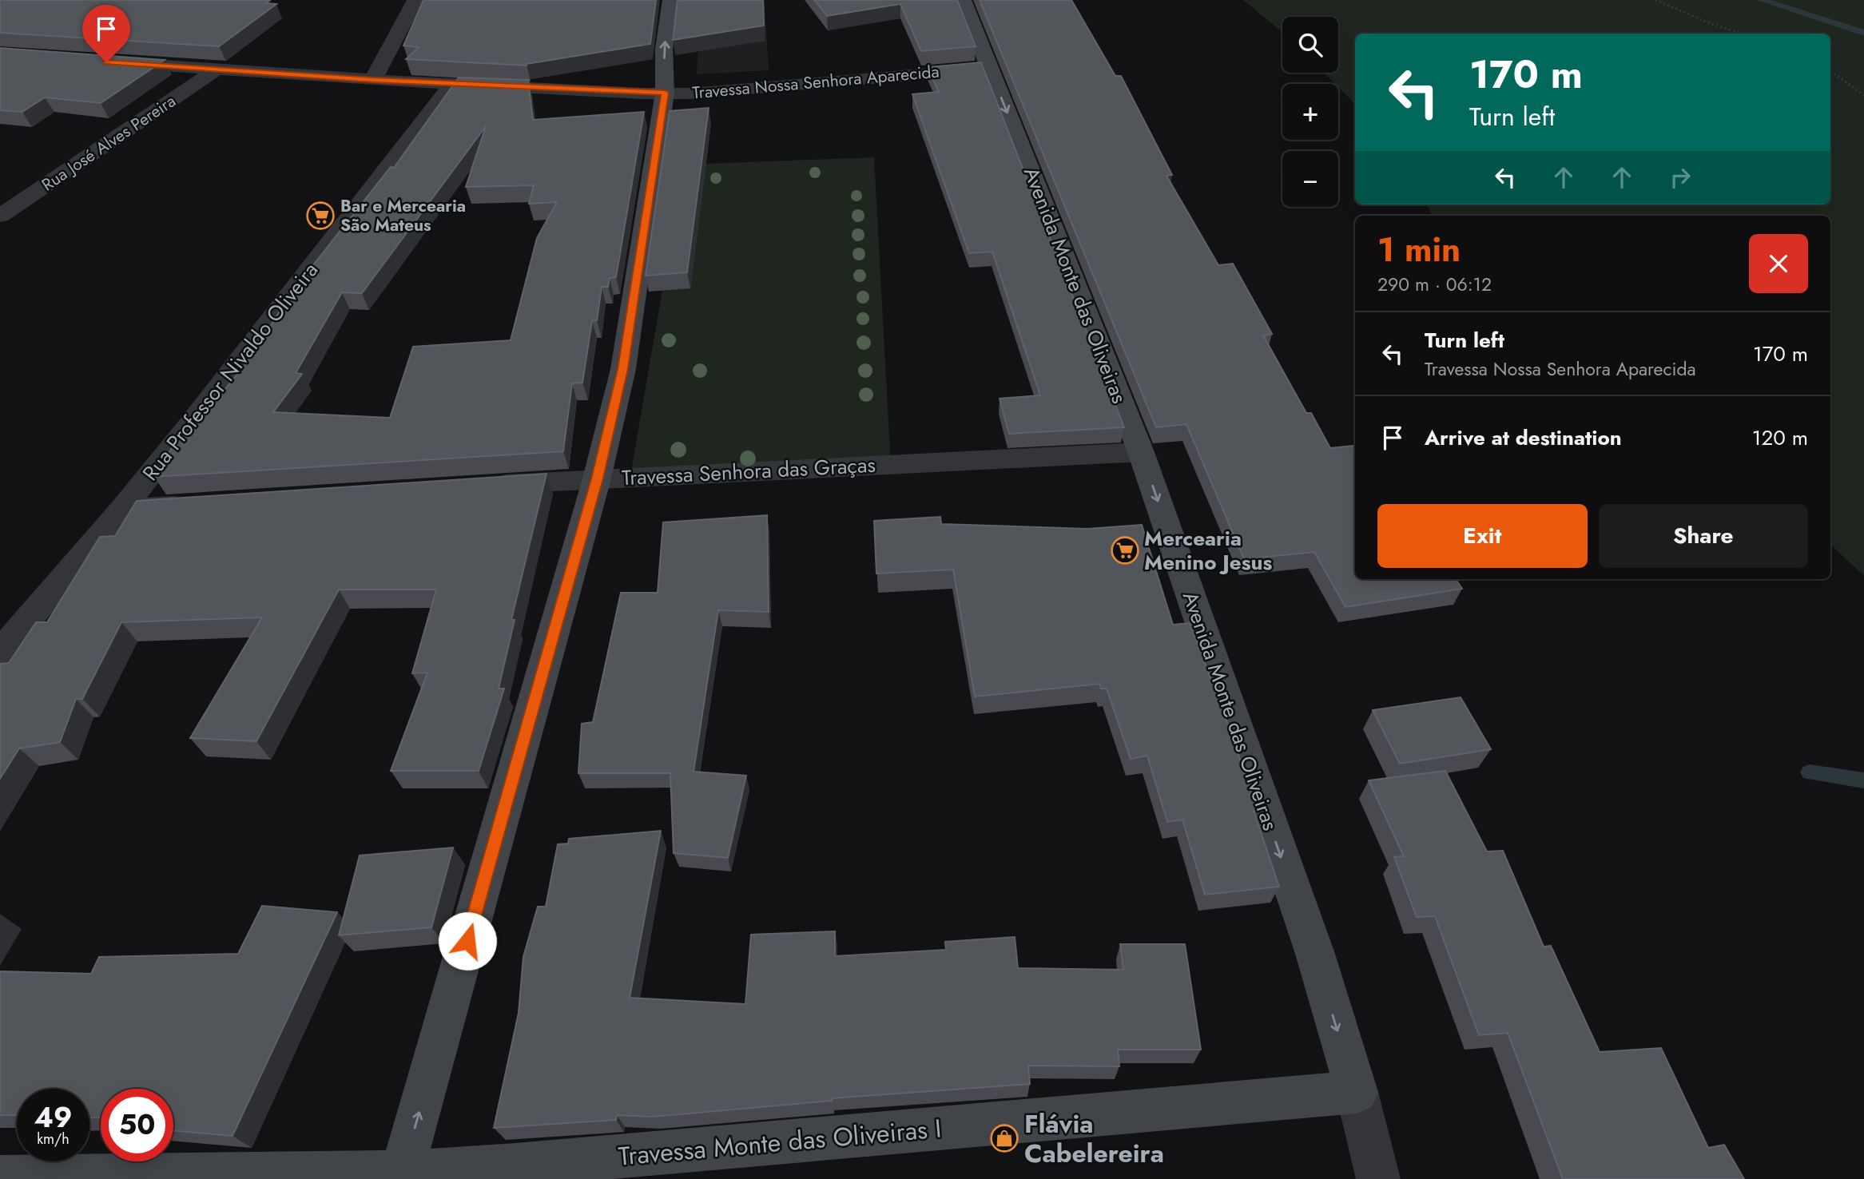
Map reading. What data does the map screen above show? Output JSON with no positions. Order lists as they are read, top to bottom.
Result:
{
  "streets": {
    "main road": ["Avenida Monte das Oliveiras", "Travessa Monte das Oliveiras I"],
    "street": [
      "Travessa Nossa Senhora Aparecida",
      "Rua José Alves Pereira",
      "Rua Professor Nivaldo Oliveira",
      "Travessa Senhora das Graças"
    ]
  },
  "crossings": [
    ["Travessa Nossa Senhora Aparecida", "Rua José Alves Pereira"],
    ["Travessa Nossa Senhora Aparecida", "Avenida Monte das Oliveiras"],
    ["Travessa Nossa Senhora Aparecida", "Rua Professor Nivaldo Oliveira"],
    ["Avenida Monte das Oliveiras", "Travessa Senhora das Graças"],
    ["Avenida Monte das Oliveiras", "Travessa Monte das Oliveiras I"]
  ],
  "one_way": ["Avenida Monte das Oliveiras"],
  "places": {
    "supermarket": ["Bar e Mercearia São Mateus", "Mercearia Menino Jesus"],
    "shop": ["Flávia Cabelereira"]
  },
  "page": {
    "map_buttons": ["+", "−"],
    "turn": ["170 m", "Turn left"],
    "heading": ["1 min", "290 m · 06:12"],
    "list": [
      {
        "name": "Turn left",
        "note": "Travessa Nossa Senhora Aparecida",
        "value": "170 m"
      },
      {
        "name": "Arrive at destination",
        "value": "120 m"
      }
    ],
    "buttons": ["Exit", "Share"],
    "speed": "49 km/h",
    "limit": "50"
  }
}
